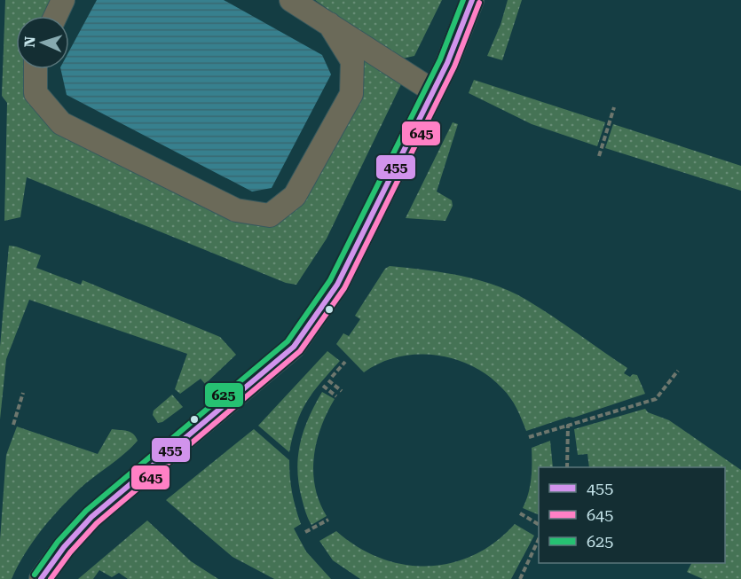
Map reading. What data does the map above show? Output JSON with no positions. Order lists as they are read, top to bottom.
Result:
{
  "lines": ["transit line 455", "transit line 625", "transit line 645"],
  "legend": ["455", "645", "625"],
  "north": "left"
}
